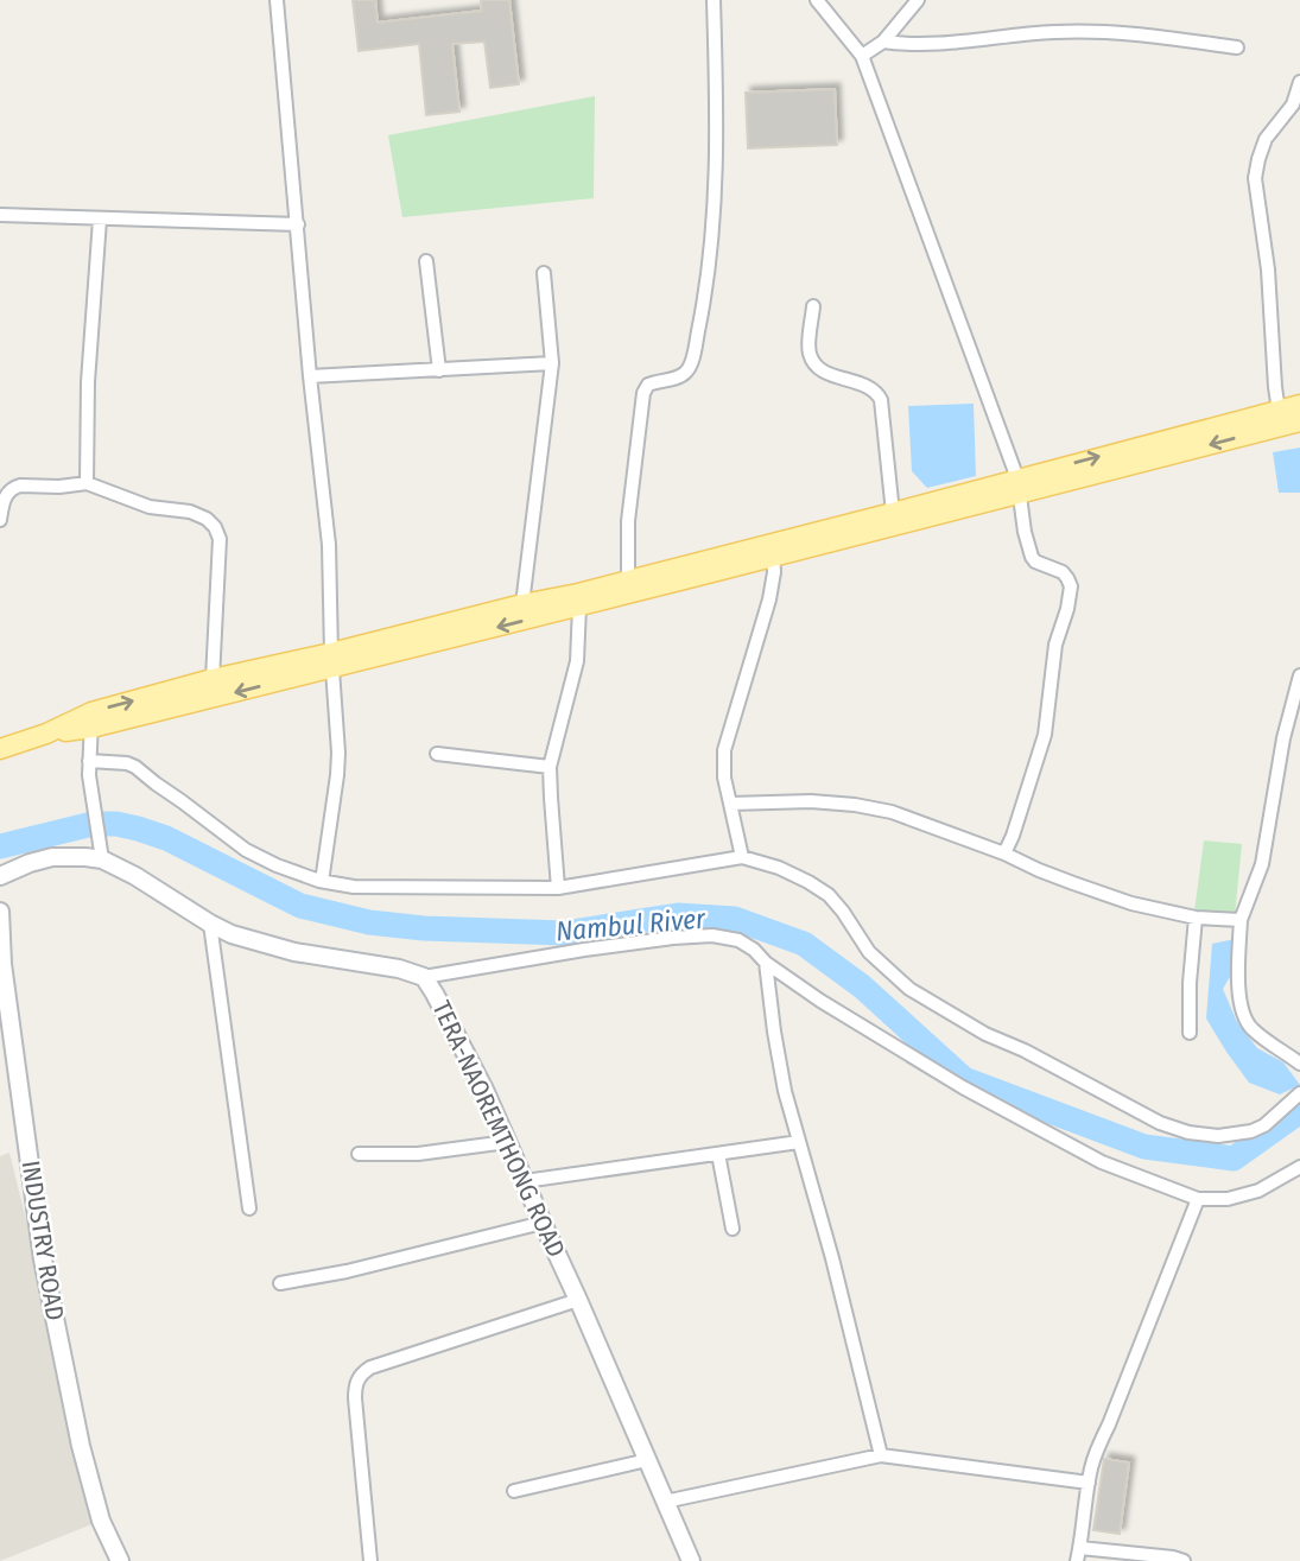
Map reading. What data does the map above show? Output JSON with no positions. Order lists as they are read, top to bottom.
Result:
{
  "streets": {
    "street": ["TERA-NAOREMTHONG ROAD", "INDUSTRY ROAD"]
  },
  "water": ["Nambul River"]
}
